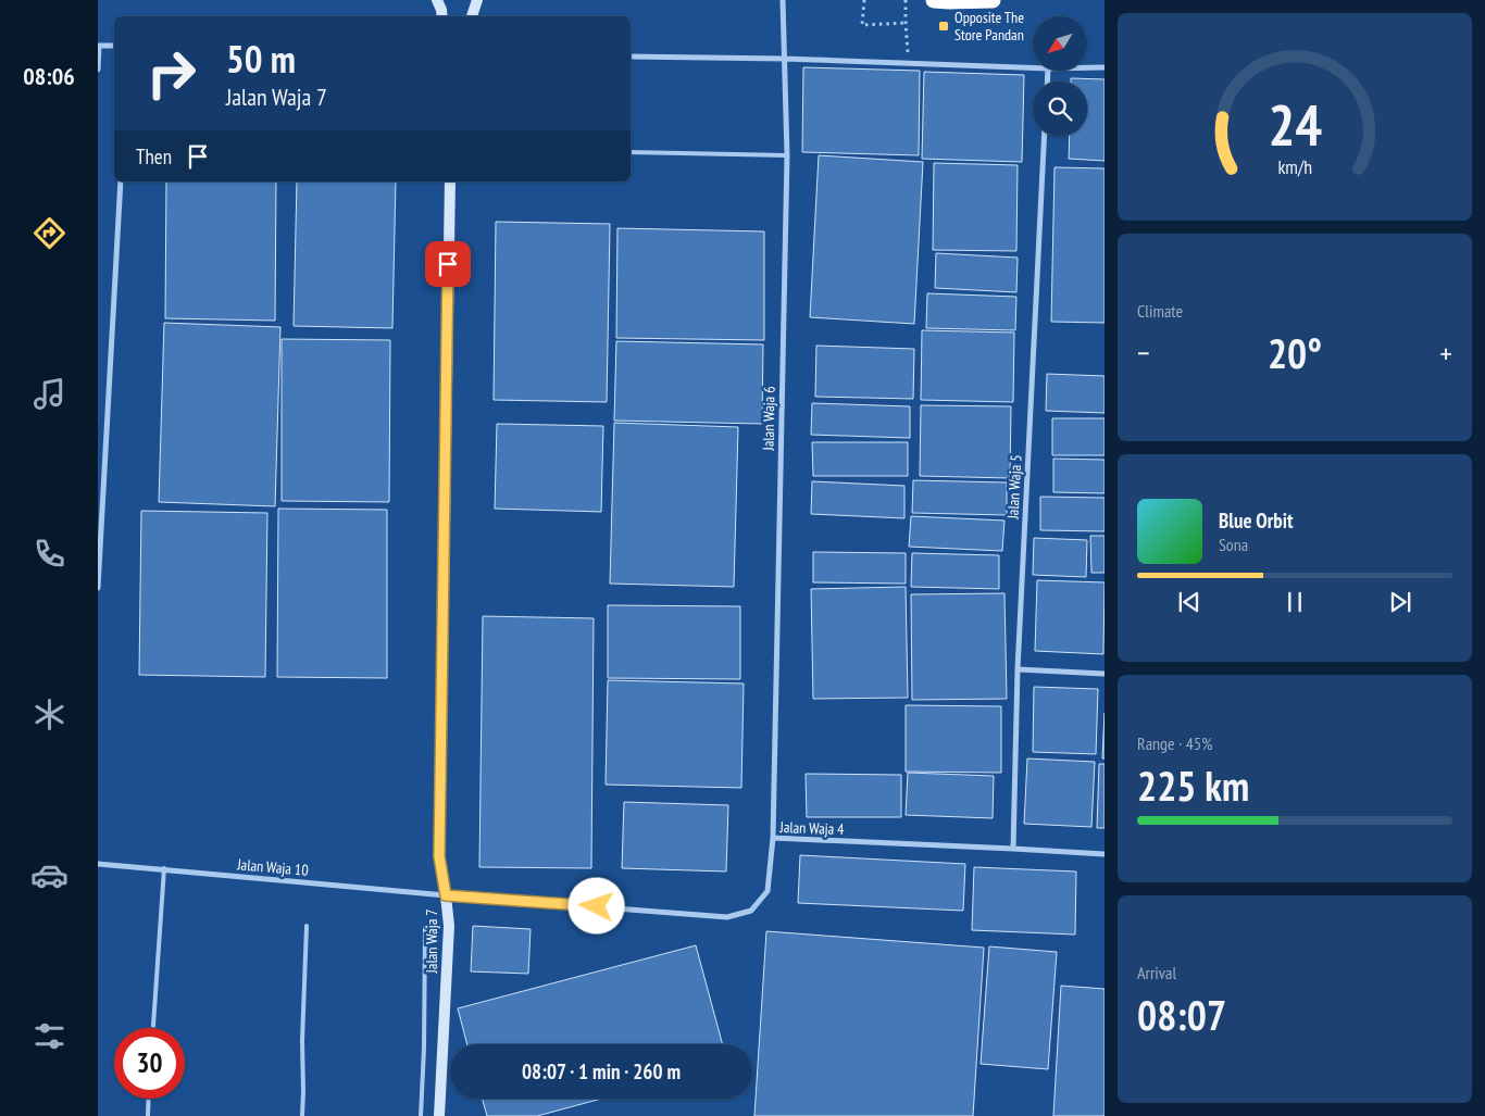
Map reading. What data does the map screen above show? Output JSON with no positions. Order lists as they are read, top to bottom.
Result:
{
  "streets": {
    "street": [
      "Jalan Waja 6",
      "Jalan Waja 5",
      "Jalan Waja 4",
      "Jalan Waja 10",
      "Jalan Waja 7"
    ]
  },
  "crossings": [
    ["Jalan Waja 6", "Jalan Waja 4"],
    ["Jalan Waja 5", "Jalan Waja 4"],
    ["Jalan Waja 4", "Jalan Waja 10"],
    ["Jalan Waja 4", "Jalan Waja 7"],
    ["Jalan Waja 10", "Jalan Waja 7"]
  ],
  "places": {
    "transit": ["Opposite The Store Pandan"]
  },
  "north": "bottom left",
  "page": {
    "tabs": "08:06",
    "turn": ["50 m", "Jalan Waja 7"],
    "then": "Then",
    "tile": [
      "Climate",
      ["Range · 45%", "225 km"],
      ["Arrival", "08:07"]
    ],
    "heat": ["−", "20°", "+"],
    "song": ["Blue Orbit", "Sona"],
    "limit": "30",
    "trip": "08:07 · 1 min · 260 m",
    "gauge": ["24", "km/h"]
  }
}
